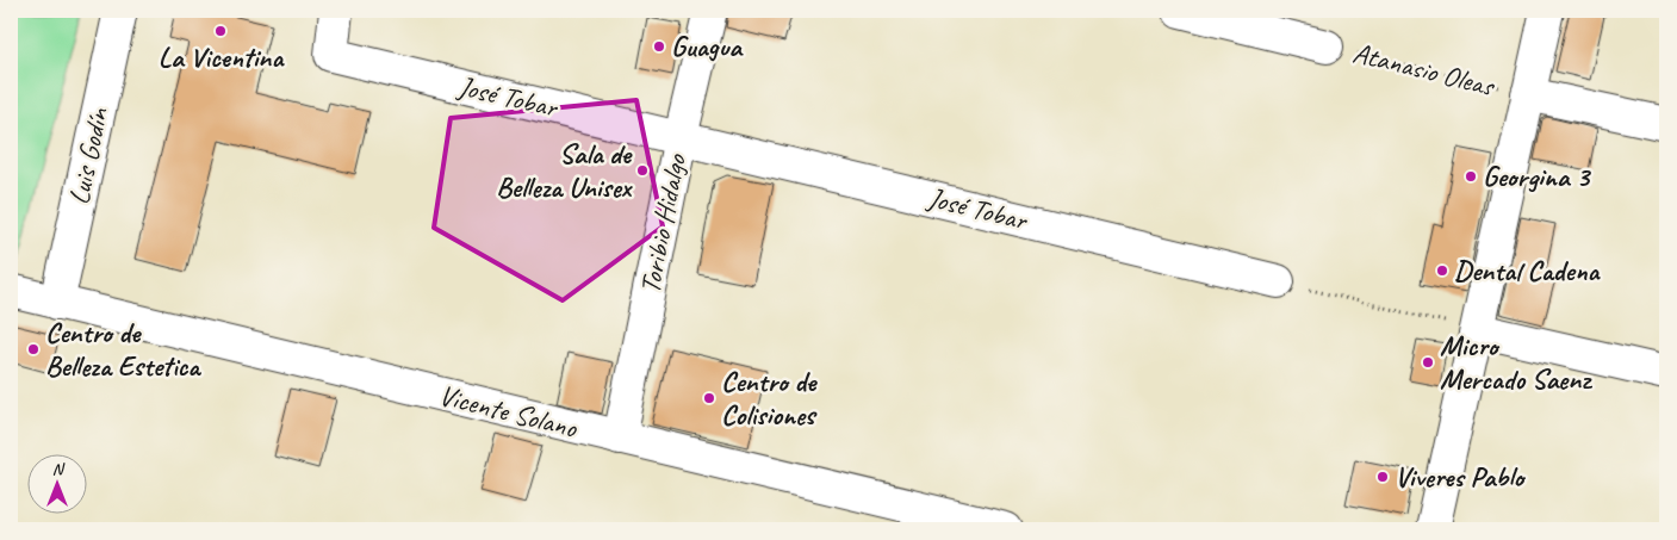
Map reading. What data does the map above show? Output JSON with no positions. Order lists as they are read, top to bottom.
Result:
{
  "streets": {
    "street": [
      "Atanasio Oleas",
      "José Tobar",
      "Luis Godín",
      "Toribio Hidalgo",
      "Vicente Solano"
    ]
  },
  "crossings": [
    ["José Tobar", "Toribio Hidalgo"],
    ["Luis Godín", "Vicente Solano"],
    ["Toribio Hidalgo", "Vicente Solano"]
  ],
  "places": [
    "La Vicentina",
    "Guagua",
    "Sala de Belleza Unisex",
    "Georgina 3",
    "Dental Cadena",
    "Centro de Belleza Estetica",
    "Micro Mercado Saenz",
    "Centro de Colisiones",
    "Viveres Pablo"
  ],
  "north": "top"
}
